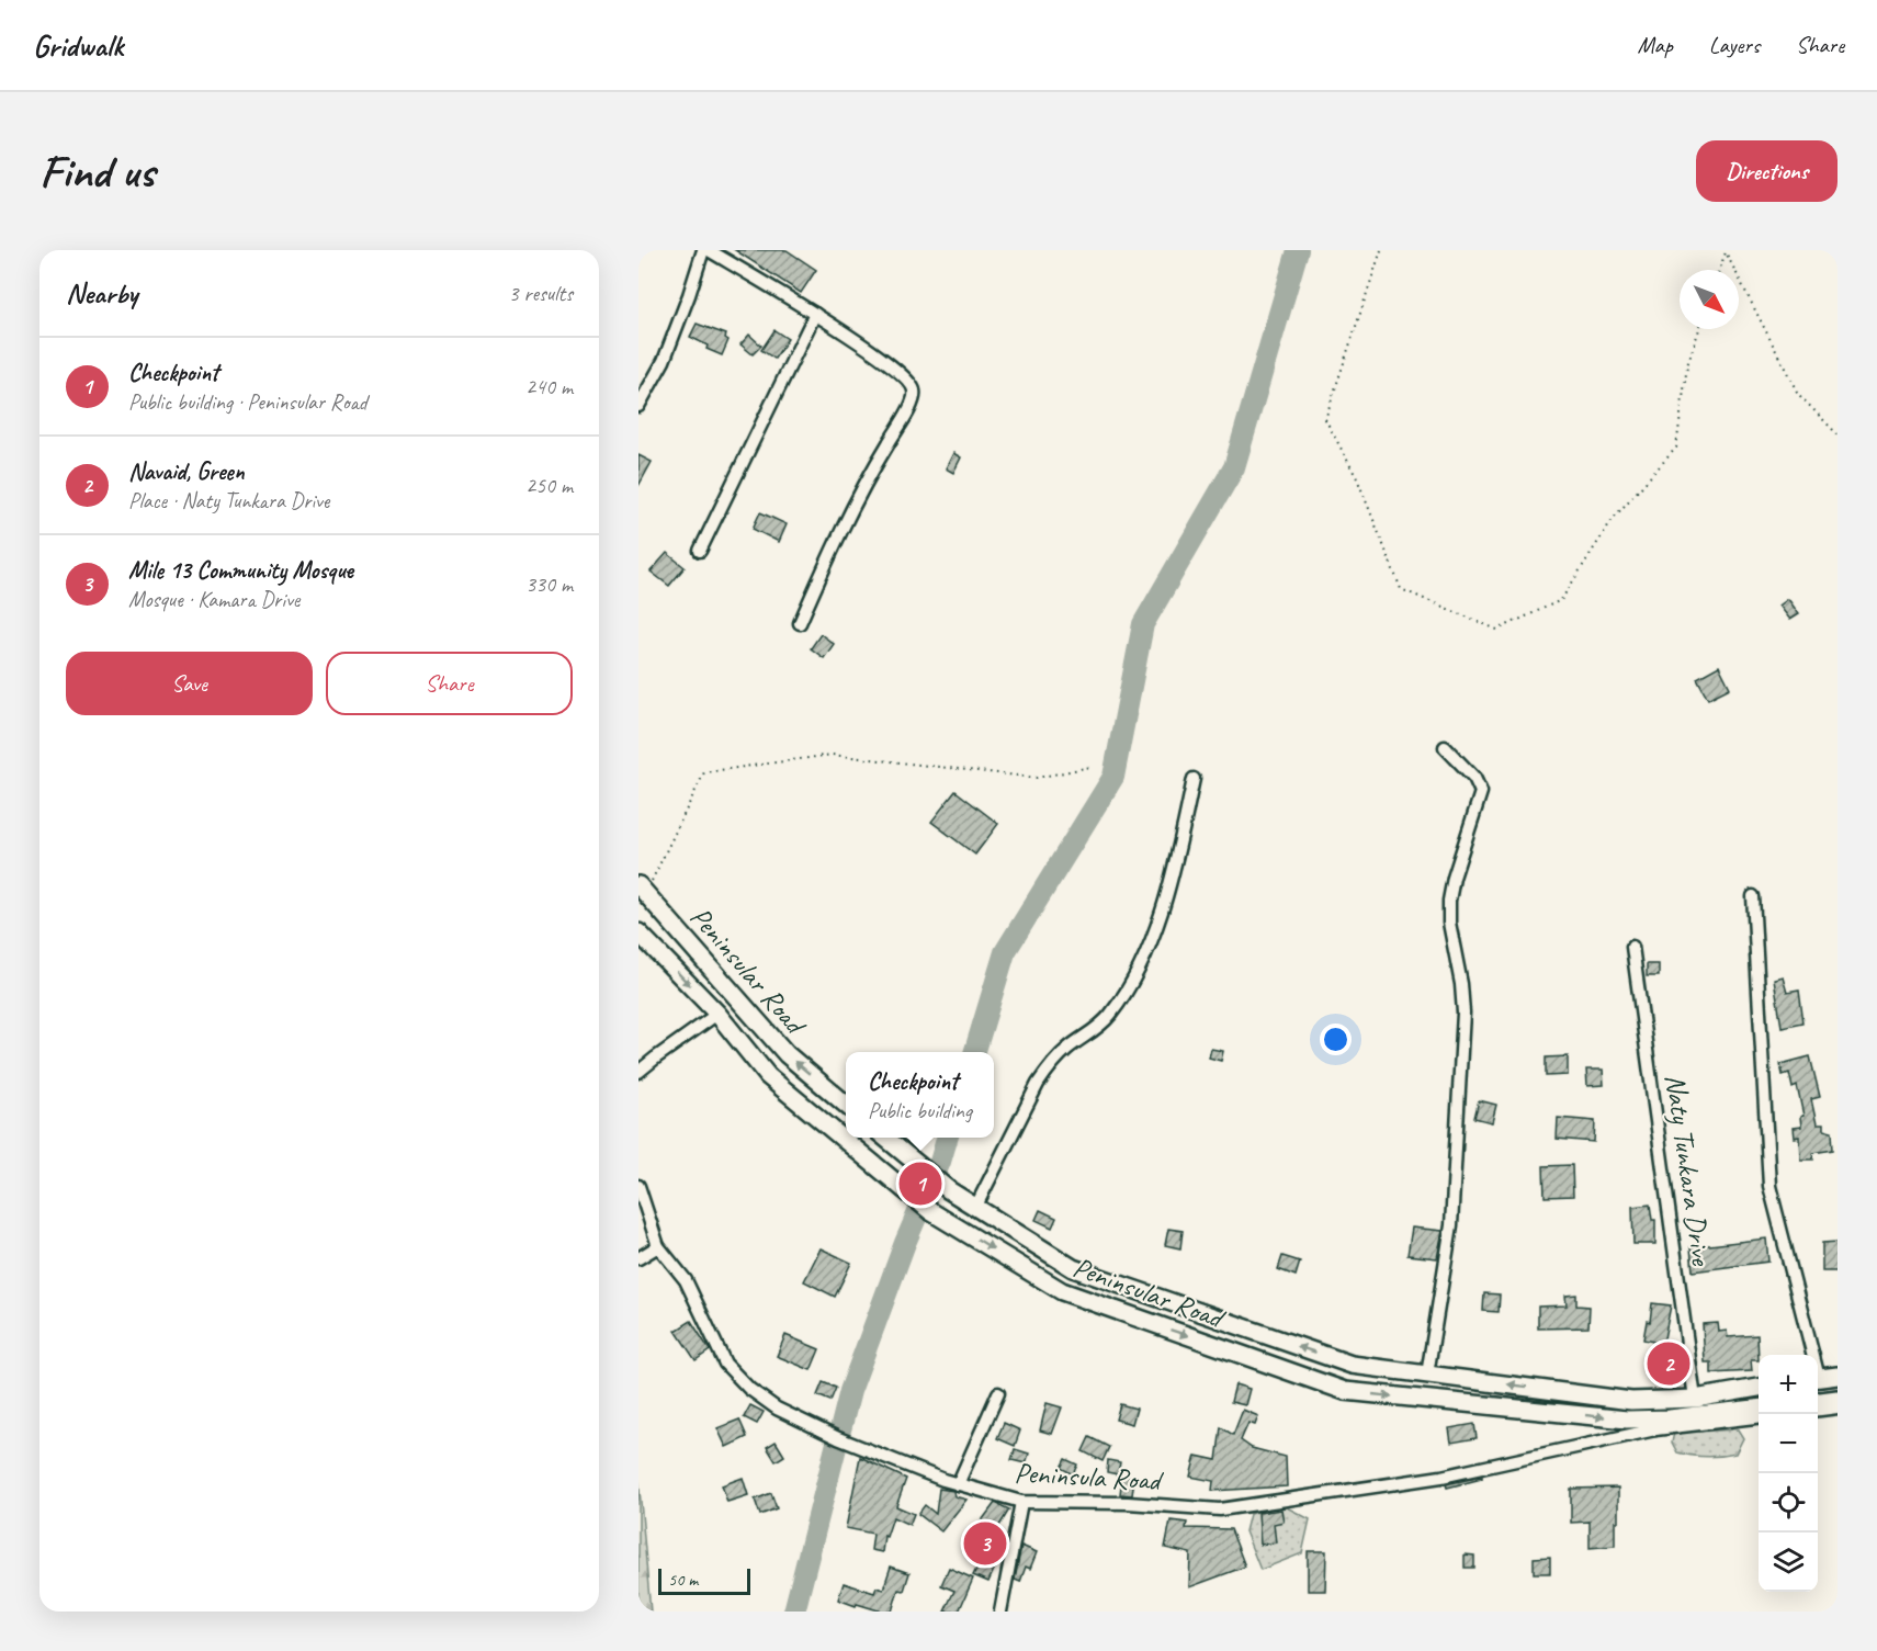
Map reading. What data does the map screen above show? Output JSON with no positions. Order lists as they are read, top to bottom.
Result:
{
  "streets": {
    "main road": ["Peninsular Road"],
    "street": ["Naty Tunkara Drive", "Peninsula Road"]
  },
  "crossings": [
    ["Peninsular Road", "Naty Tunkara Drive"],
    ["Peninsular Road", "Peninsula Road"]
  ],
  "scale_bar": "50 m",
  "north": "bottom right",
  "page": {
    "header": "Gridwalk",
    "nav": ["Map", "Layers", "Share"],
    "buttons": [
      "Directions",
      ["Save", "Share"]
    ],
    "title": "Find us",
    "heading": ["Nearby", "3 results"],
    "list": [
      {
        "mark": "1",
        "name": "Checkpoint",
        "note": "Public building · Peninsular Road",
        "value": "240 m"
      },
      {
        "mark": "2",
        "name": "Navaid, Green",
        "note": "Place · Naty Tunkara Drive",
        "value": "250 m"
      },
      {
        "mark": "3",
        "name": "Mile 13 Community Mosque",
        "note": "Mosque · Kamara Drive",
        "value": "330 m"
      }
    ],
    "popup": ["Checkpoint", "Public building"],
    "pins": ["1", "2", "3"],
    "map_buttons": ["+", "−"],
    "scale": "50 m"
  }
}
